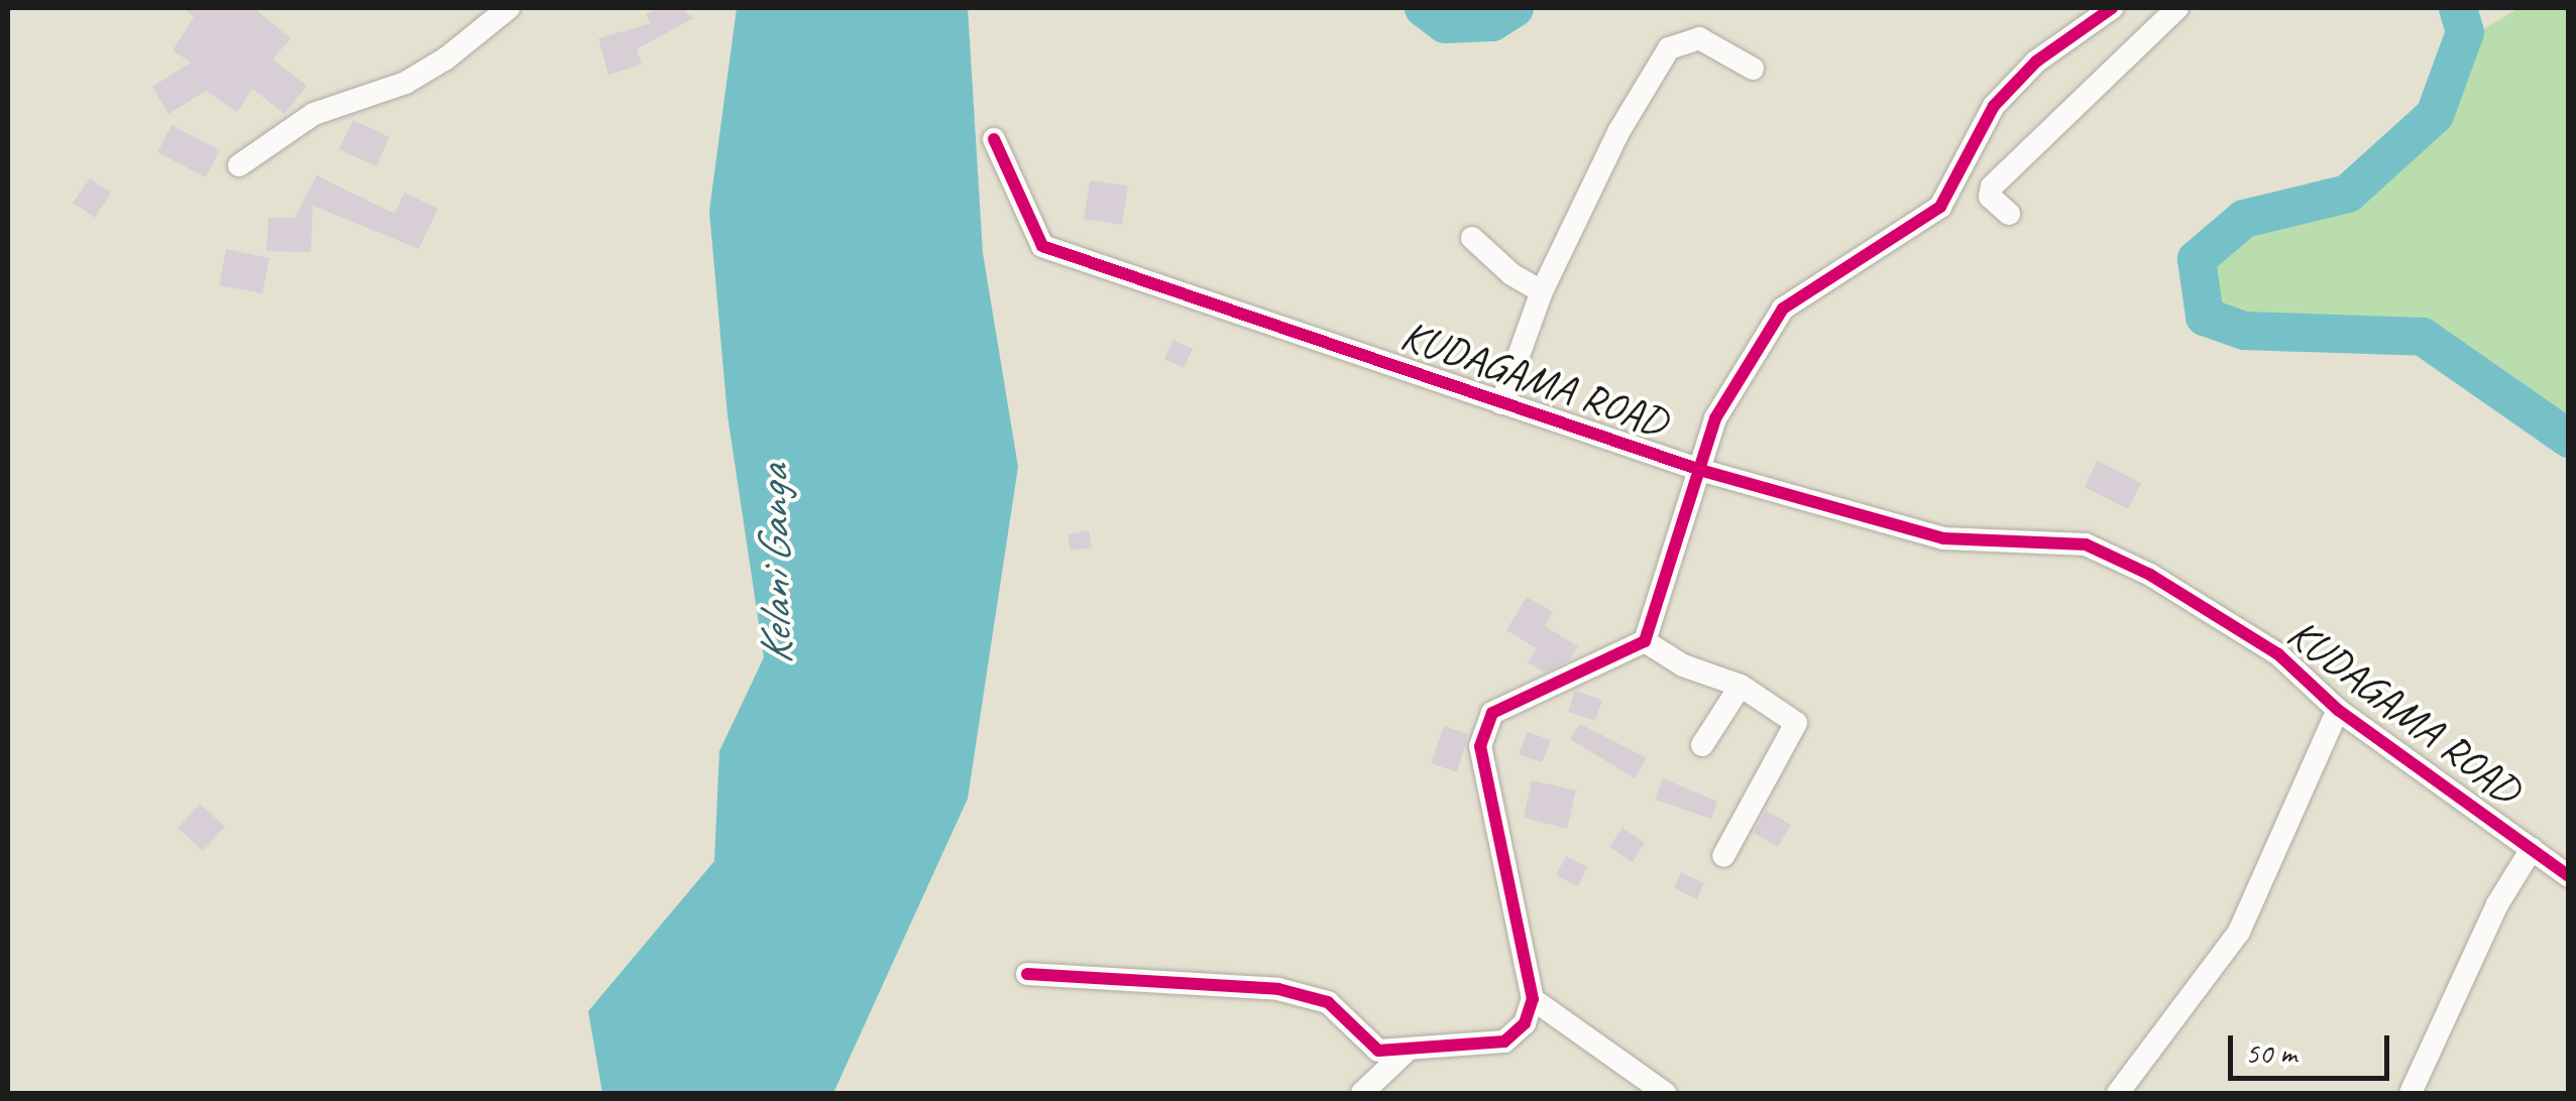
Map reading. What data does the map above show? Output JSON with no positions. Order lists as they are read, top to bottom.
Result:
{
  "streets": {
    "street": ["KUDAGAMA ROAD"]
  },
  "water": ["Kelani Ganga"],
  "scale_bar": "50 m"
}
